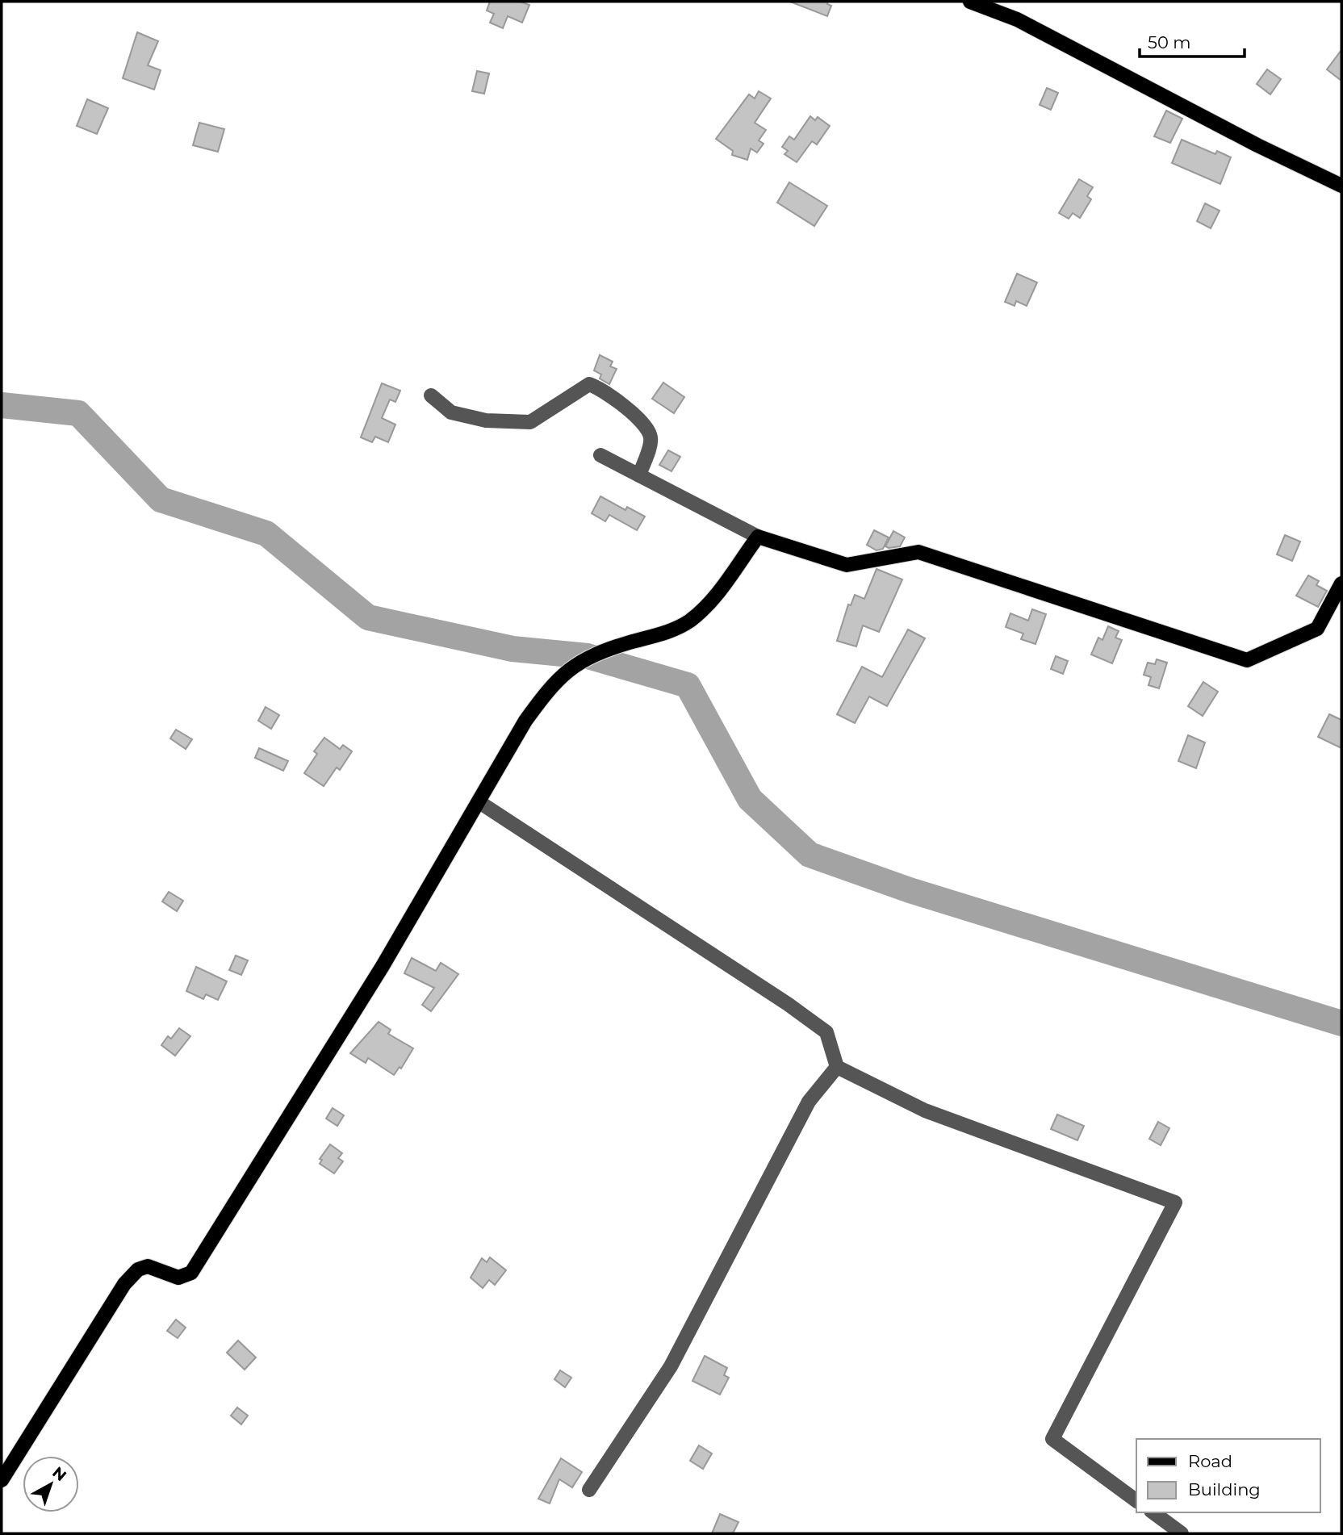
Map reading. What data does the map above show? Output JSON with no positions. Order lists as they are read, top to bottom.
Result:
{
  "legend": ["Road", "Building"],
  "scale_bar": "50 m",
  "north": "top right"
}
